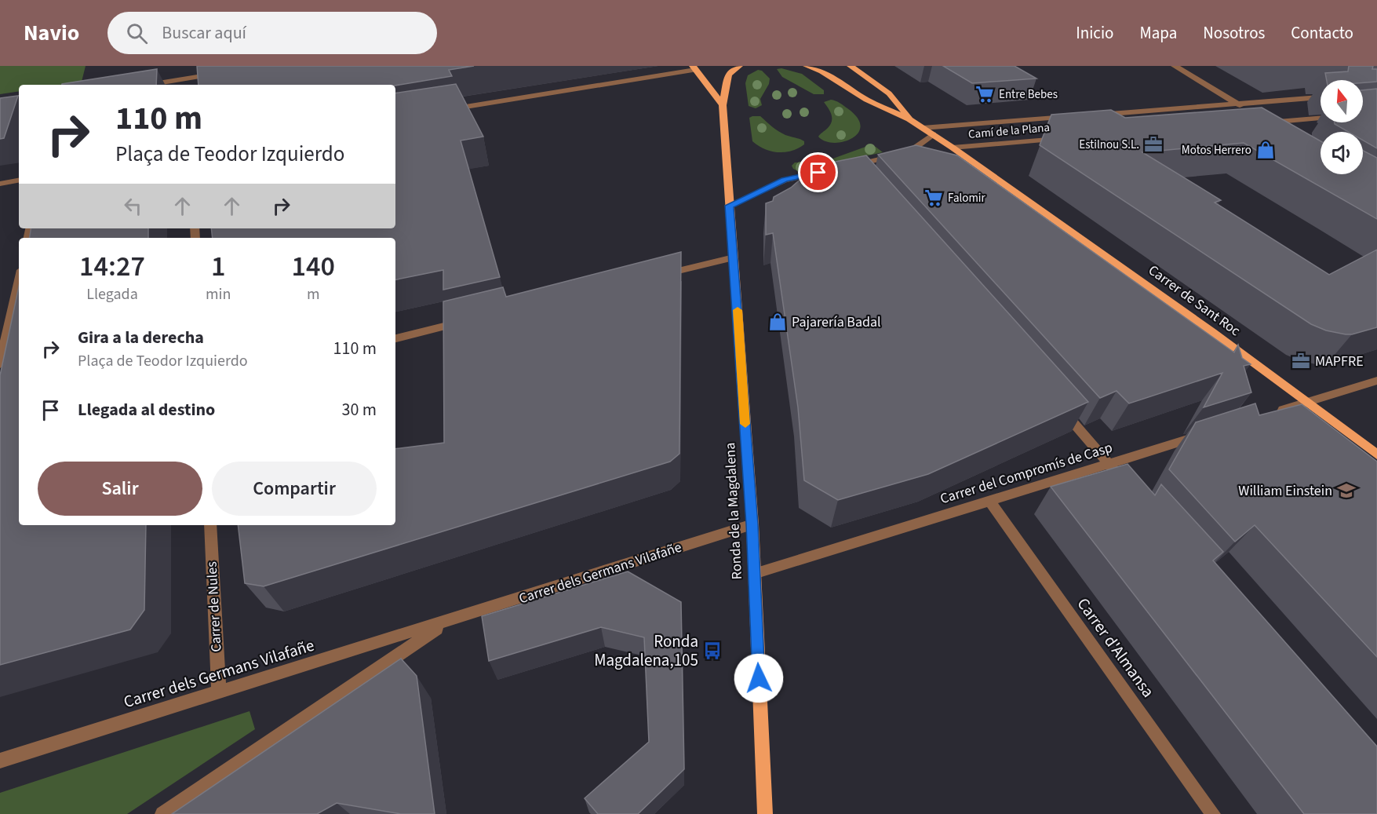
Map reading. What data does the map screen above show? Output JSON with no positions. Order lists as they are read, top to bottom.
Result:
{
  "streets": {
    "main road": ["Carrer de Sant Roc", "Ronda de la Magdalena"],
    "street": [
      "Camí de la Plana",
      "Carrer del Compromís de Casp",
      "Carrer dels Germans Vilafañe",
      "Carrer de Nules",
      "Carrer d'Almansa"
    ]
  },
  "crossings": [
    ["Camí de la Plana", "Carrer de Sant Roc"],
    ["Carrer del Compromís de Casp", "Ronda de la Magdalena"],
    ["Carrer del Compromís de Casp", "Carrer d'Almansa"],
    ["Ronda de la Magdalena", "Carrer dels Germans Vilafañe"],
    ["Carrer dels Germans Vilafañe", "Carrer de Nules"]
  ],
  "places": {
    "supermarket": ["Entre Bebes", "Falomir"],
    "office": ["Estilnou S.L.", "MAPFRE"],
    "shop": ["Motos Herrero", "Pajarería Badal"],
    "school or university": ["William Einstein"],
    "bus stop": ["Ronda Magdalena,105"]
  },
  "north": "top",
  "page": {
    "header": "Navio",
    "search": "Buscar aquí",
    "nav": [
      "Inicio",
      "Mapa",
      "Nosotros",
      "Contacto"
    ],
    "turn": ["110 m", "Plaça de Teodor Izquierdo"],
    "eta": [
      "14:27",
      "Llegada",
      "1",
      "min",
      "140",
      "m"
    ],
    "list": [
      {
        "name": "Gira a la derecha",
        "note": "Plaça de Teodor Izquierdo",
        "value": "110 m"
      },
      {
        "name": "Llegada al destino",
        "value": "30 m"
      }
    ],
    "buttons": ["Salir", "Compartir"]
  }
}
